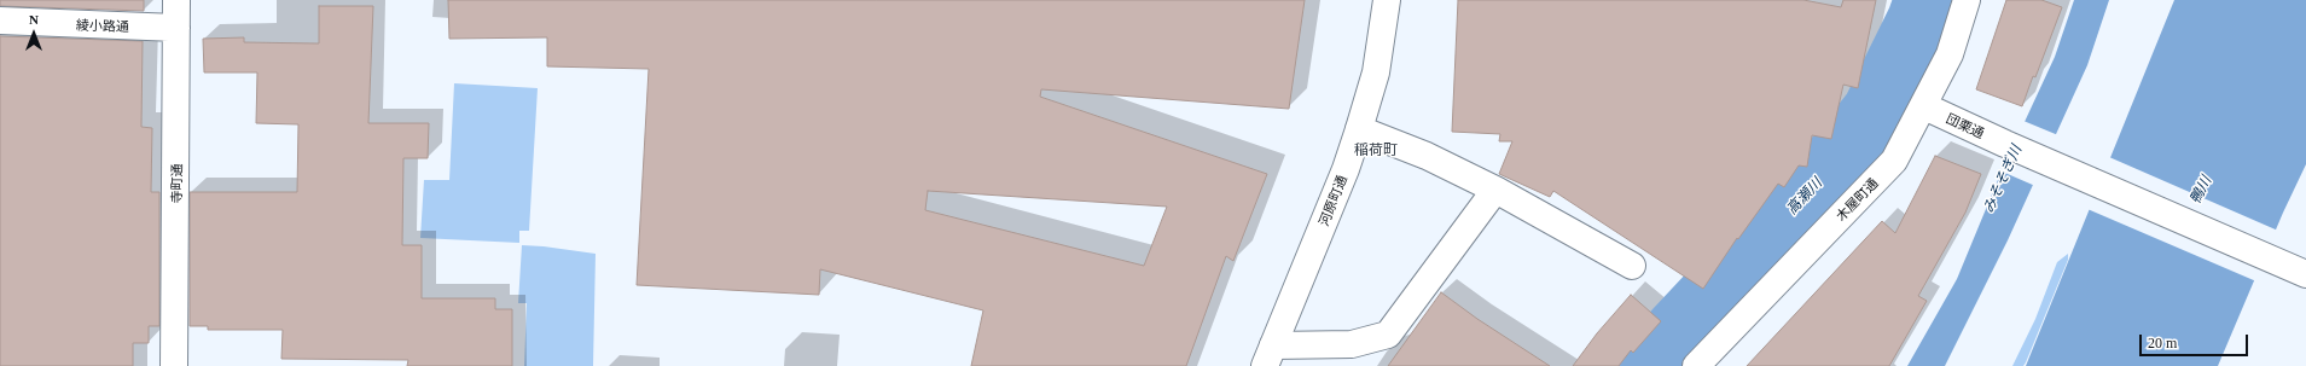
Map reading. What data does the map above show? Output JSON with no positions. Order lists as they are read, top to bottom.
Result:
{
  "streets": {
    "street": [
      "綾小路通",
      "団栗通",
      "寺町通",
      "木屋町通",
      "河原町通"
    ]
  },
  "crossings": [
    ["綾小路通", "寺町通"],
    ["団栗通", "木屋町通"]
  ],
  "districts": ["稲荷町"],
  "water": ["みそそぎ川", "鴨川", "高瀬川"],
  "scale_bar": "20 m",
  "north": "top"
}
